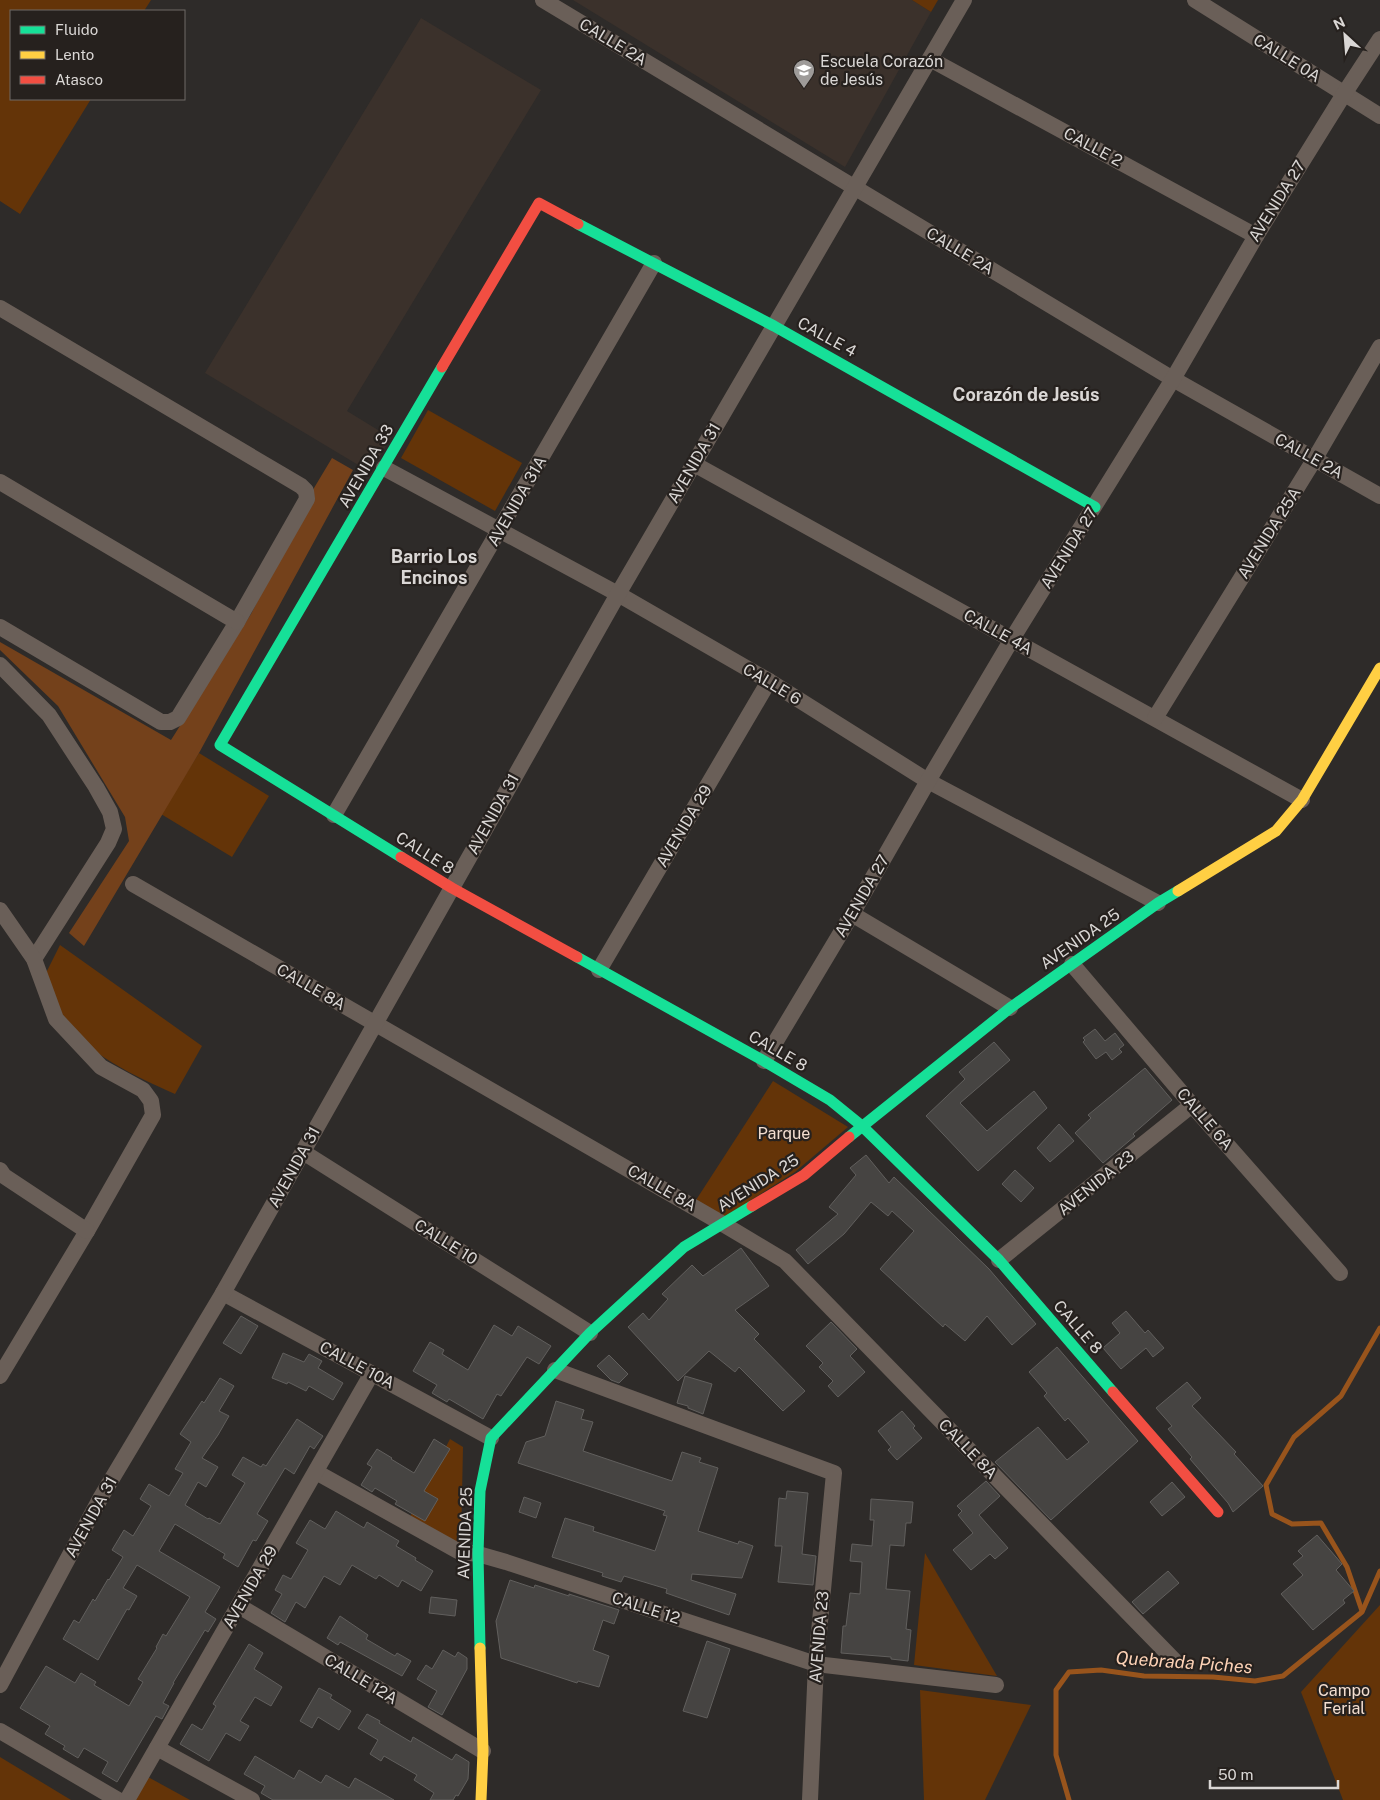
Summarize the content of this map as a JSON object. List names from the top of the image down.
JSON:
{
  "streets": {
    "street": [
      "CALLE 2A",
      "CALLE 0A",
      "CALLE 2",
      "AVENIDA 27",
      "CALLE 4",
      "AVENIDA 31",
      "AVENIDA 33",
      "AVENIDA 31A",
      "AVENIDA 25A",
      "CALLE 4A",
      "CALLE 6",
      "AVENIDA 29",
      "CALLE 8",
      "AVENIDA 25",
      "CALLE 8A",
      "CALLE 6A",
      "AVENIDA 23",
      "CALLE 10",
      "CALLE 10A",
      "CALLE 12",
      "CALLE 12A"
    ]
  },
  "crossings": [
    ["CALLE 2A", "AVENIDA 27"],
    ["CALLE 2A", "AVENIDA 31"],
    ["CALLE 2A", "AVENIDA 25A"],
    ["CALLE 0A", "AVENIDA 27"],
    ["CALLE 2", "AVENIDA 27"],
    ["CALLE 2", "AVENIDA 31"],
    ["AVENIDA 27", "CALLE 4"],
    ["AVENIDA 27", "CALLE 4A"],
    ["AVENIDA 27", "CALLE 6"],
    ["AVENIDA 27", "CALLE 8"],
    ["CALLE 4", "AVENIDA 31"],
    ["CALLE 4", "AVENIDA 33"],
    ["CALLE 4", "AVENIDA 31A"],
    ["AVENIDA 31", "CALLE 4A"],
    ["AVENIDA 31", "CALLE 6"],
    ["AVENIDA 31", "CALLE 8"],
    ["AVENIDA 31", "CALLE 8A"],
    ["AVENIDA 31", "CALLE 10"],
    ["AVENIDA 31", "CALLE 10A"],
    ["AVENIDA 33", "CALLE 6"],
    ["AVENIDA 33", "CALLE 8"],
    ["AVENIDA 31A", "CALLE 6"],
    ["AVENIDA 31A", "CALLE 8"],
    ["AVENIDA 25A", "CALLE 4A"],
    ["CALLE 4A", "AVENIDA 25"],
    ["CALLE 6", "AVENIDA 29"],
    ["CALLE 6", "AVENIDA 25"],
    ["AVENIDA 29", "CALLE 8"],
    ["AVENIDA 29", "CALLE 10A"],
    ["AVENIDA 29", "CALLE 12"],
    ["AVENIDA 29", "CALLE 12A"],
    ["CALLE 8", "AVENIDA 25"],
    ["CALLE 8", "AVENIDA 23"],
    ["AVENIDA 25", "CALLE 8A"],
    ["AVENIDA 25", "CALLE 6A"],
    ["AVENIDA 25", "AVENIDA 23"],
    ["AVENIDA 25", "CALLE 10"],
    ["AVENIDA 25", "CALLE 10A"],
    ["AVENIDA 25", "CALLE 12"],
    ["AVENIDA 25", "CALLE 12A"],
    ["CALLE 6A", "AVENIDA 23"],
    ["AVENIDA 23", "CALLE 12"]
  ],
  "districts": ["Corazón de Jesús", "Barrio Los Encinos"],
  "water": ["Quebrada Piches"],
  "parks": ["Parque", "Campo Ferial"],
  "places": {
    "school or university": ["Escuela Corazón de Jesús"]
  },
  "legend": ["Fluido", "Lento", "Atasco"],
  "scale_bar": "50 m",
  "north": "top left"
}
